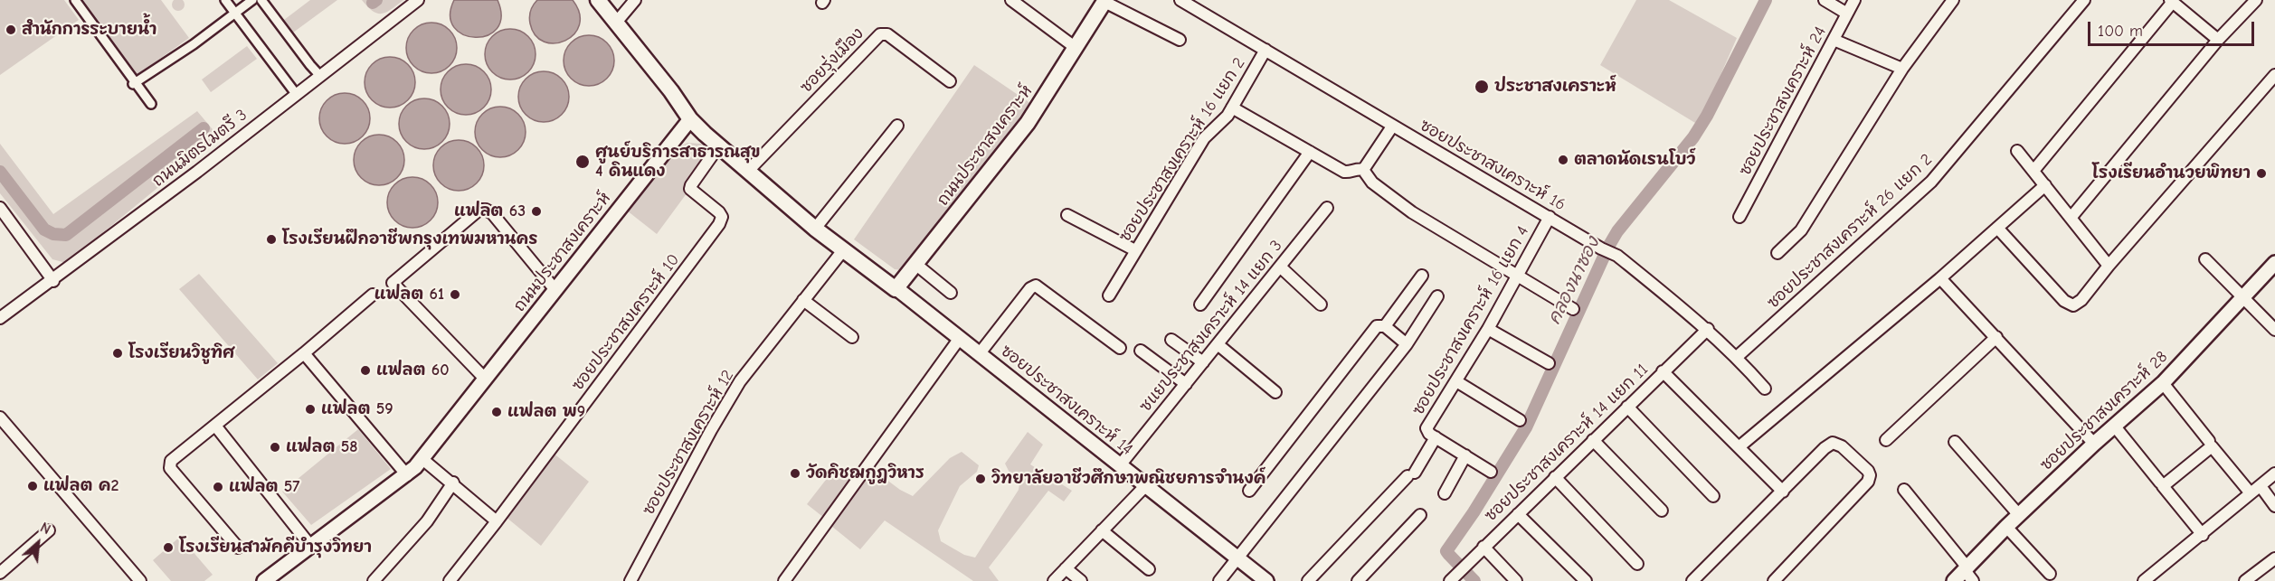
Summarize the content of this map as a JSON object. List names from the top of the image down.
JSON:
{
  "streets": {
    "main road": ["ถนนประชาสงเคราะห์"],
    "street": [
      "ซอยรุ่งเมือง",
      "ซอยประชาสงเคราะห์ 24",
      "ถนนมิตรไมตรี 3",
      "ซอยประชาสงเคราะห์ 16 แยก 2",
      "ซอยประชาสงเคราะห์ 16",
      "ซอยประชาสงเคราะห์ 26 แยก 2",
      "ซอยประชาสงเคราะห์ 16 แยก 4",
      "ซอยประชาสงเคราะห์ 10",
      "ซแยประชาสงเคราะห์ 14 แยก 3",
      "ซอยประชาสงเคราะห์ 14",
      "ซอยประชาสงเคราะห์ 28",
      "ซอยประชาสงเคราะห์ 12",
      "ซอยประชาสงเคราะห์ 14 แยก 11"
    ]
  },
  "crossings": [
    ["ถนนประชาสงเคราะห์", "ซอยประชาสงเคราะห์ 14"],
    ["ซอยประชาสงเคราะห์ 16 แยก 2", "ซอยประชาสงเคราะห์ 16"],
    ["ซอยประชาสงเคราะห์ 16", "ซอยประชาสงเคราะห์ 26 แยก 2"],
    ["ซอยประชาสงเคราะห์ 16", "ซอยประชาสงเคราะห์ 16 แยก 4"],
    ["ซอยประชาสงเคราะห์ 16", "ซอยประชาสงเคราะห์ 14 แยก 11"],
    ["ซแยประชาสงเคราะห์ 14 แยก 3", "ซอยประชาสงเคราะห์ 14"]
  ],
  "water": ["คลองนาซอง"],
  "places": [
    "สำนักการระบายน้ำ",
    "ประชาสงเคราะห์",
    "ตลาดนัดเรนโบว์",
    "ศูนย์บริการสาธารณสุข 4 ดินแดง",
    "โรงเรียนอำนวยพิทยา",
    "แฟลต 63",
    "โรงเรียนฝึกอาชีพกรุงเทพมหานคร",
    "แฟลต 61",
    "โรงเรียนวิชูทิศ",
    "แฟลต 60",
    "แฟลต 59",
    "แฟลต พ9",
    "แฟลต 58",
    "วัดคิชฌกูฎวิหาร",
    "วิทยาลัยอาชีวศึกษาพณิชยการจำนงค์",
    "แฟลต ค2",
    "แฟลต 57",
    "โรงเรียนสามัคคีบํารุงวิทยา"
  ],
  "scale_bar": "100 m",
  "north": "top right"
}
